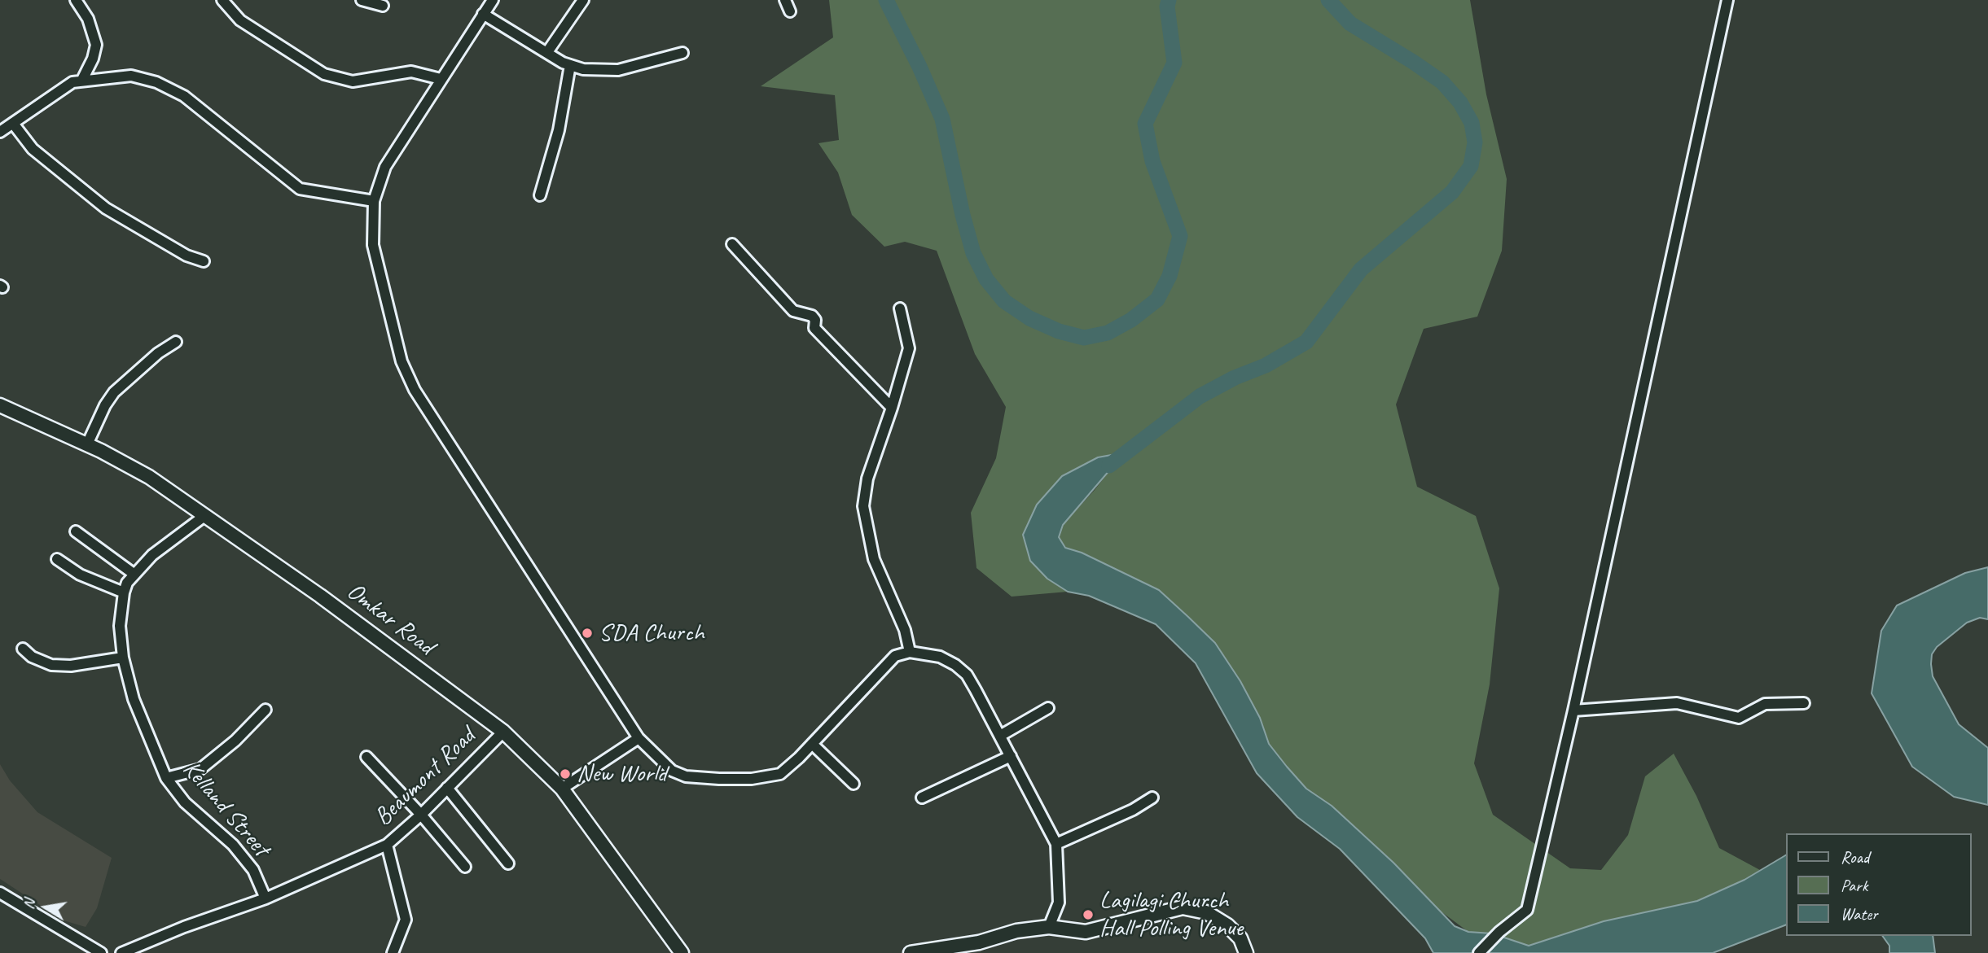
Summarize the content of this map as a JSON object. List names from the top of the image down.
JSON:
{
  "streets": {
    "street": ["Omkar Road", "Beaumont Road", "Kelland Street"]
  },
  "crossings": [
    ["Omkar Road", "Beaumont Road"],
    ["Omkar Road", "Kelland Street"],
    ["Beaumont Road", "Kelland Street"]
  ],
  "places": ["SDA Church", "New World", "Lagilagi Church Hall Polling Venue"],
  "legend": ["Road", "Park", "Water"],
  "north": "left"
}
